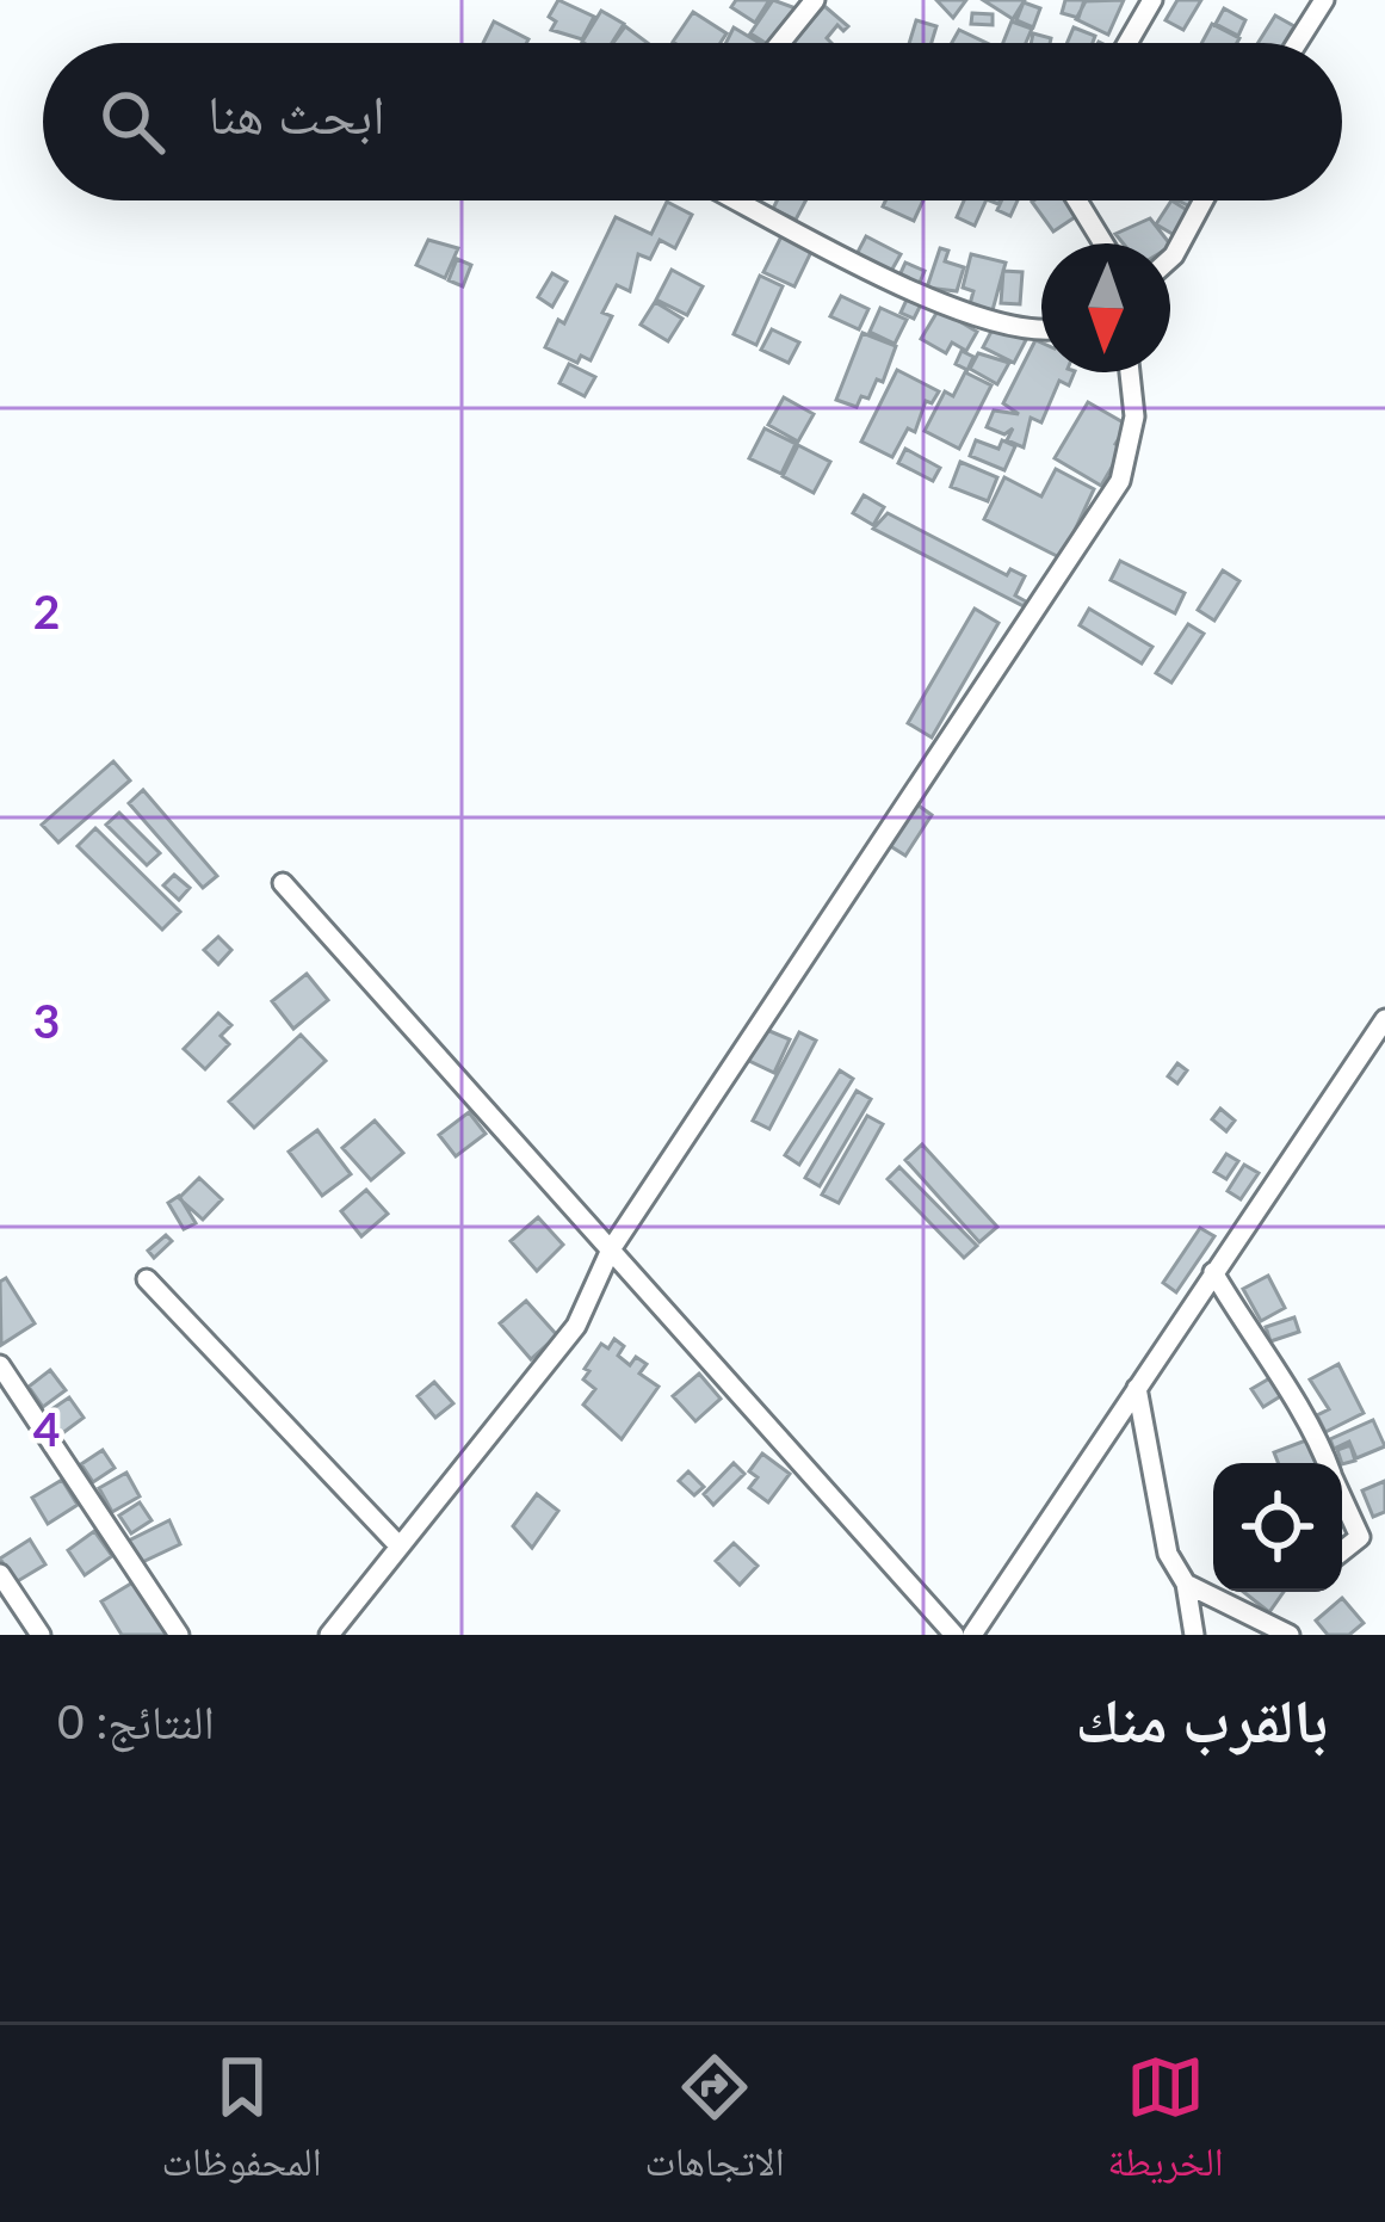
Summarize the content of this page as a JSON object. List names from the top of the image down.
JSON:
{
  "north": "bottom",
  "page": {
    "search": "ابحث هنا",
    "heading": ["بالقرب منك", "النتائج: 0"],
    "nav": ["الخريطة", "الاتجاهات", "المحفوظات"]
  },
  "grid": {
    "rows": ["2", "3", "4"]
  }
}
